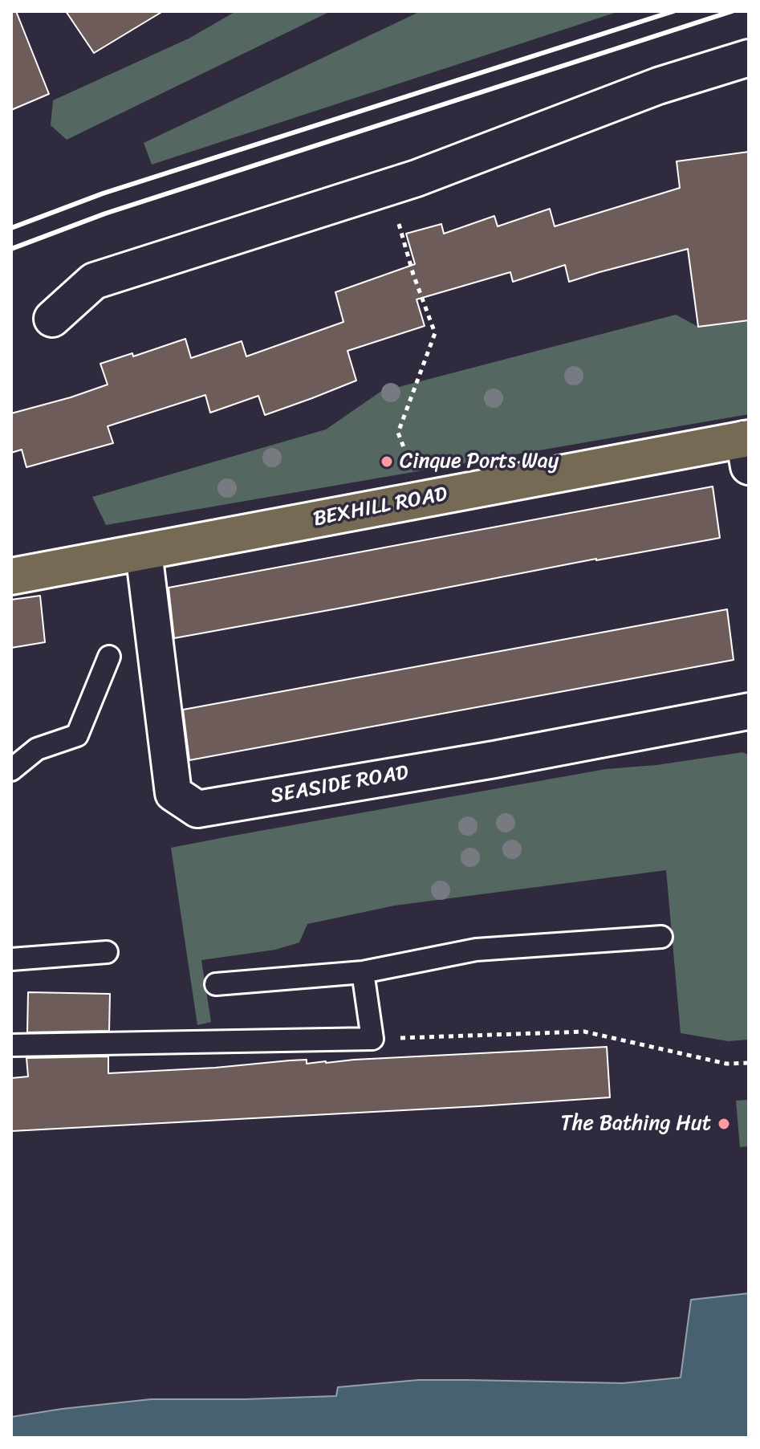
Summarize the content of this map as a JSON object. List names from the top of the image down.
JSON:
{
  "streets": {
    "highway": ["BEXHILL ROAD"],
    "street": ["SEASIDE ROAD"]
  },
  "crossings": [
    ["BEXHILL ROAD", "SEASIDE ROAD"]
  ],
  "places": ["Cinque Ports Way", "The Bathing Hut"]
}
